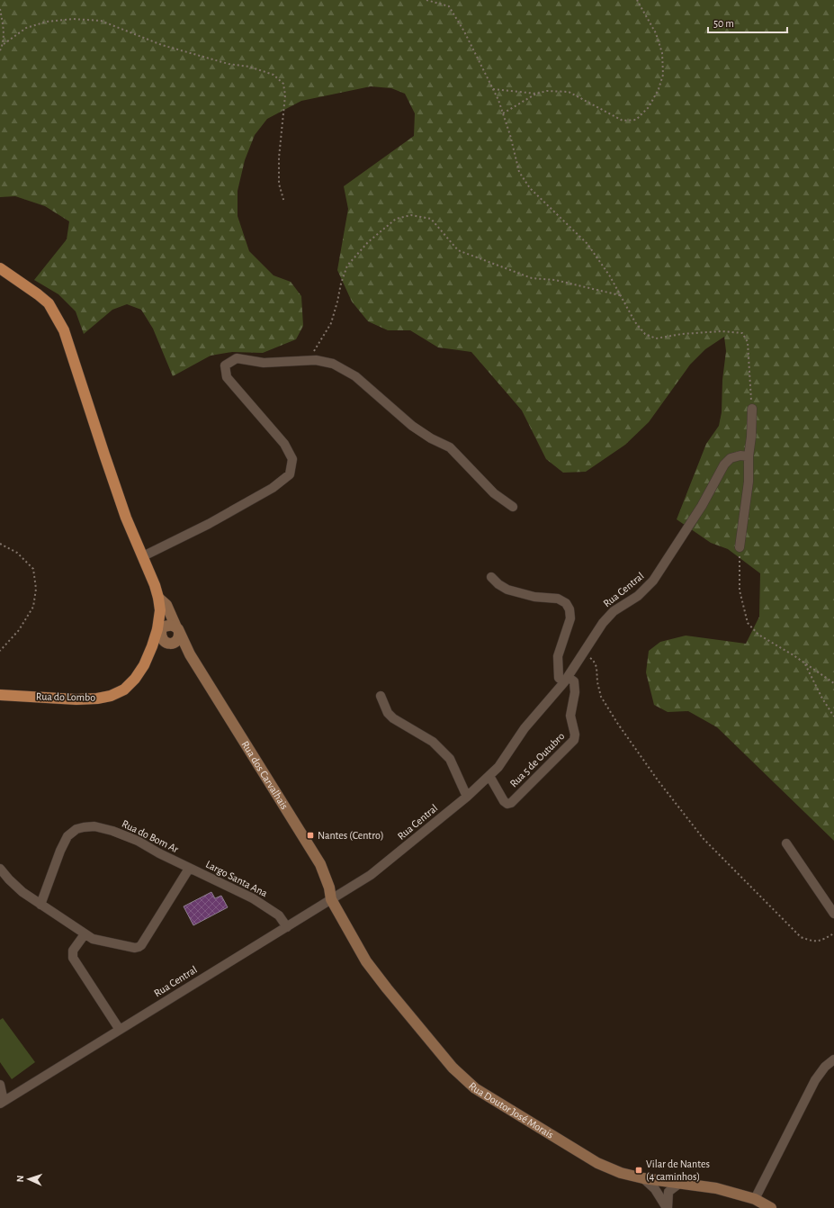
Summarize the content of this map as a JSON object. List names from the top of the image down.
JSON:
{
  "streets": {
    "main road": ["Rua do Lombo", "Rua dos Carvalhais", "Rua Doutor José Morais"],
    "street": [
      "Rua Central",
      "Rua 5 de Outubro",
      "Rua do Bom Ar",
      "Largo Santa Ana"
    ]
  },
  "crossings": [
    ["Rua Central", "Rua 5 de Outubro"],
    ["Rua Central", "Rua dos Carvalhais"],
    ["Rua Central", "Largo Santa Ana"],
    ["Rua Central", "Rua Doutor José Morais"],
    ["Rua do Lombo", "Rua dos Carvalhais"],
    ["Rua dos Carvalhais", "Rua Doutor José Morais"],
    ["Rua do Bom Ar", "Largo Santa Ana"]
  ],
  "places": {
    "transit": ["Nantes (Centro)", "Vilar de Nantes (4 caminhos)"]
  },
  "scale_bar": "50 m",
  "north": "left"
}
